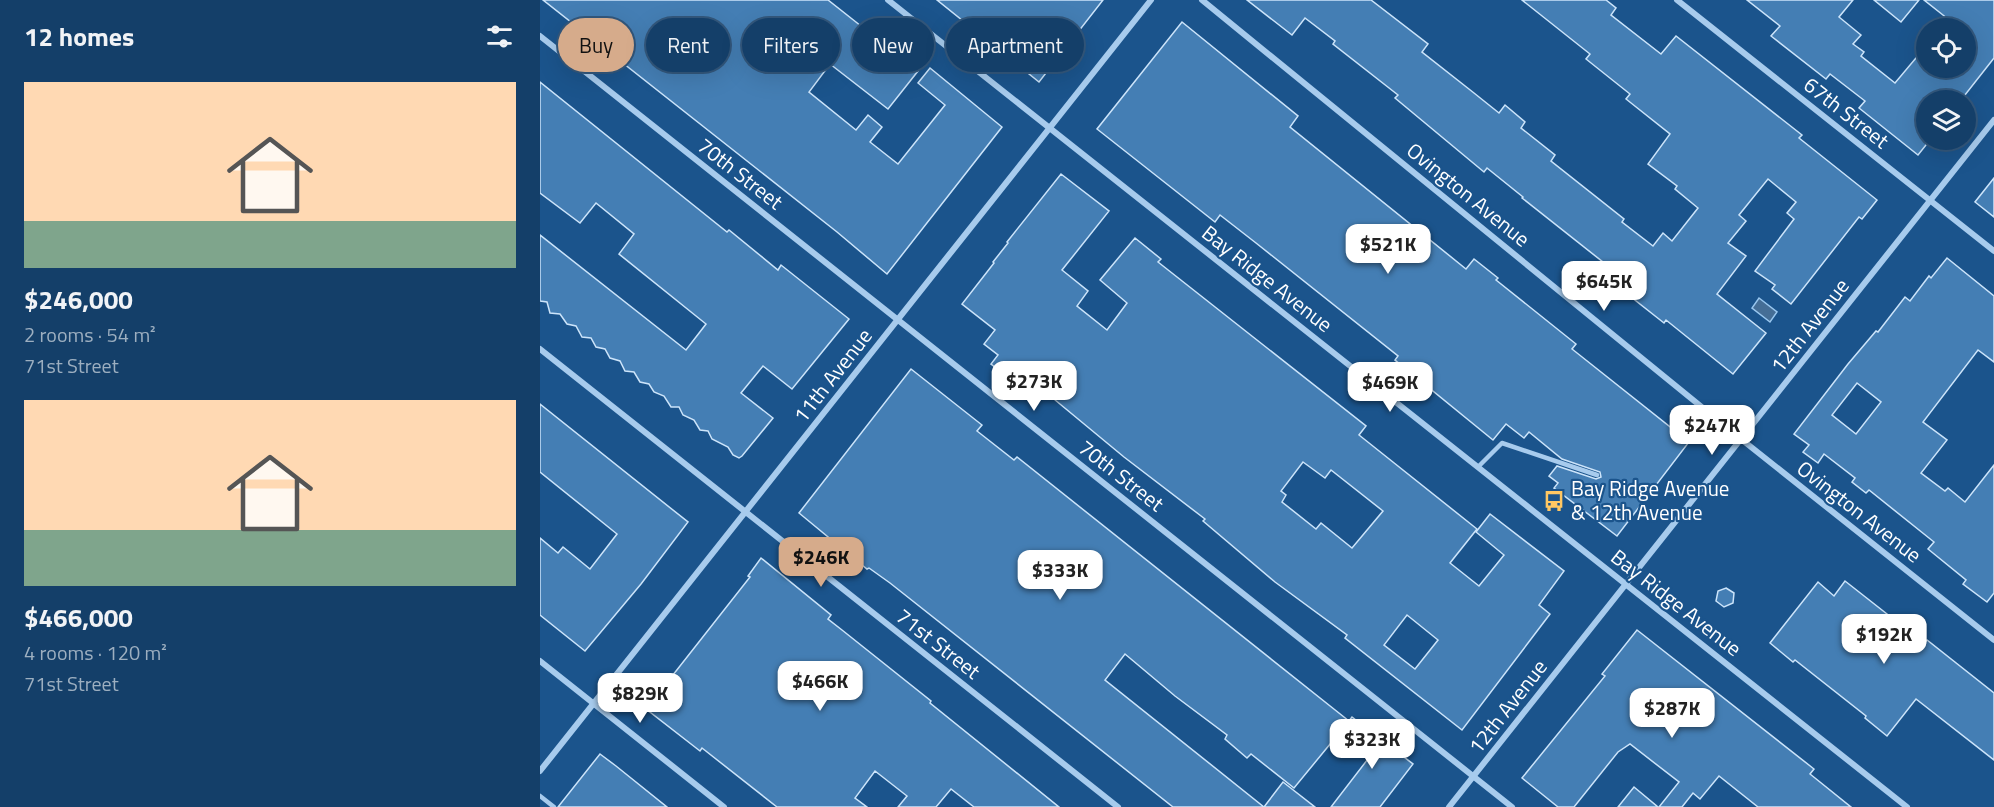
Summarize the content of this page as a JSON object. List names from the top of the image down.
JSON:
{
  "streets": {
    "street": [
      "67th Street",
      "70th Street",
      "Ovington Avenue",
      "Bay Ridge Avenue",
      "12th Avenue",
      "11th Avenue",
      "71st Street"
    ]
  },
  "crossings": [
    ["67th Street", "12th Avenue"],
    ["70th Street", "12th Avenue"],
    ["70th Street", "11th Avenue"],
    ["Ovington Avenue", "12th Avenue"],
    ["Bay Ridge Avenue", "12th Avenue"],
    ["Bay Ridge Avenue", "11th Avenue"],
    ["11th Avenue", "71st Street"]
  ],
  "places": {
    "bus stop": ["Bay Ridge Avenue & 12th Avenue"]
  },
  "page": {
    "heading": "12 homes",
    "chip": [
      "Buy",
      "Rent",
      "Filters",
      "New",
      "Apartment"
    ],
    "list": [
      {
        "name": "$246,000",
        "note": "2 rooms · 54 m² · 71st Street"
      },
      {
        "name": "$466,000",
        "note": "4 rooms · 120 m² · 71st Street"
      }
    ],
    "price": [
      "$521K",
      "$645K",
      "$273K",
      "$469K",
      "$247K",
      "$246K",
      "$333K",
      "$192K",
      "$466K",
      "$829K",
      "$287K",
      "$323K"
    ]
  }
}
